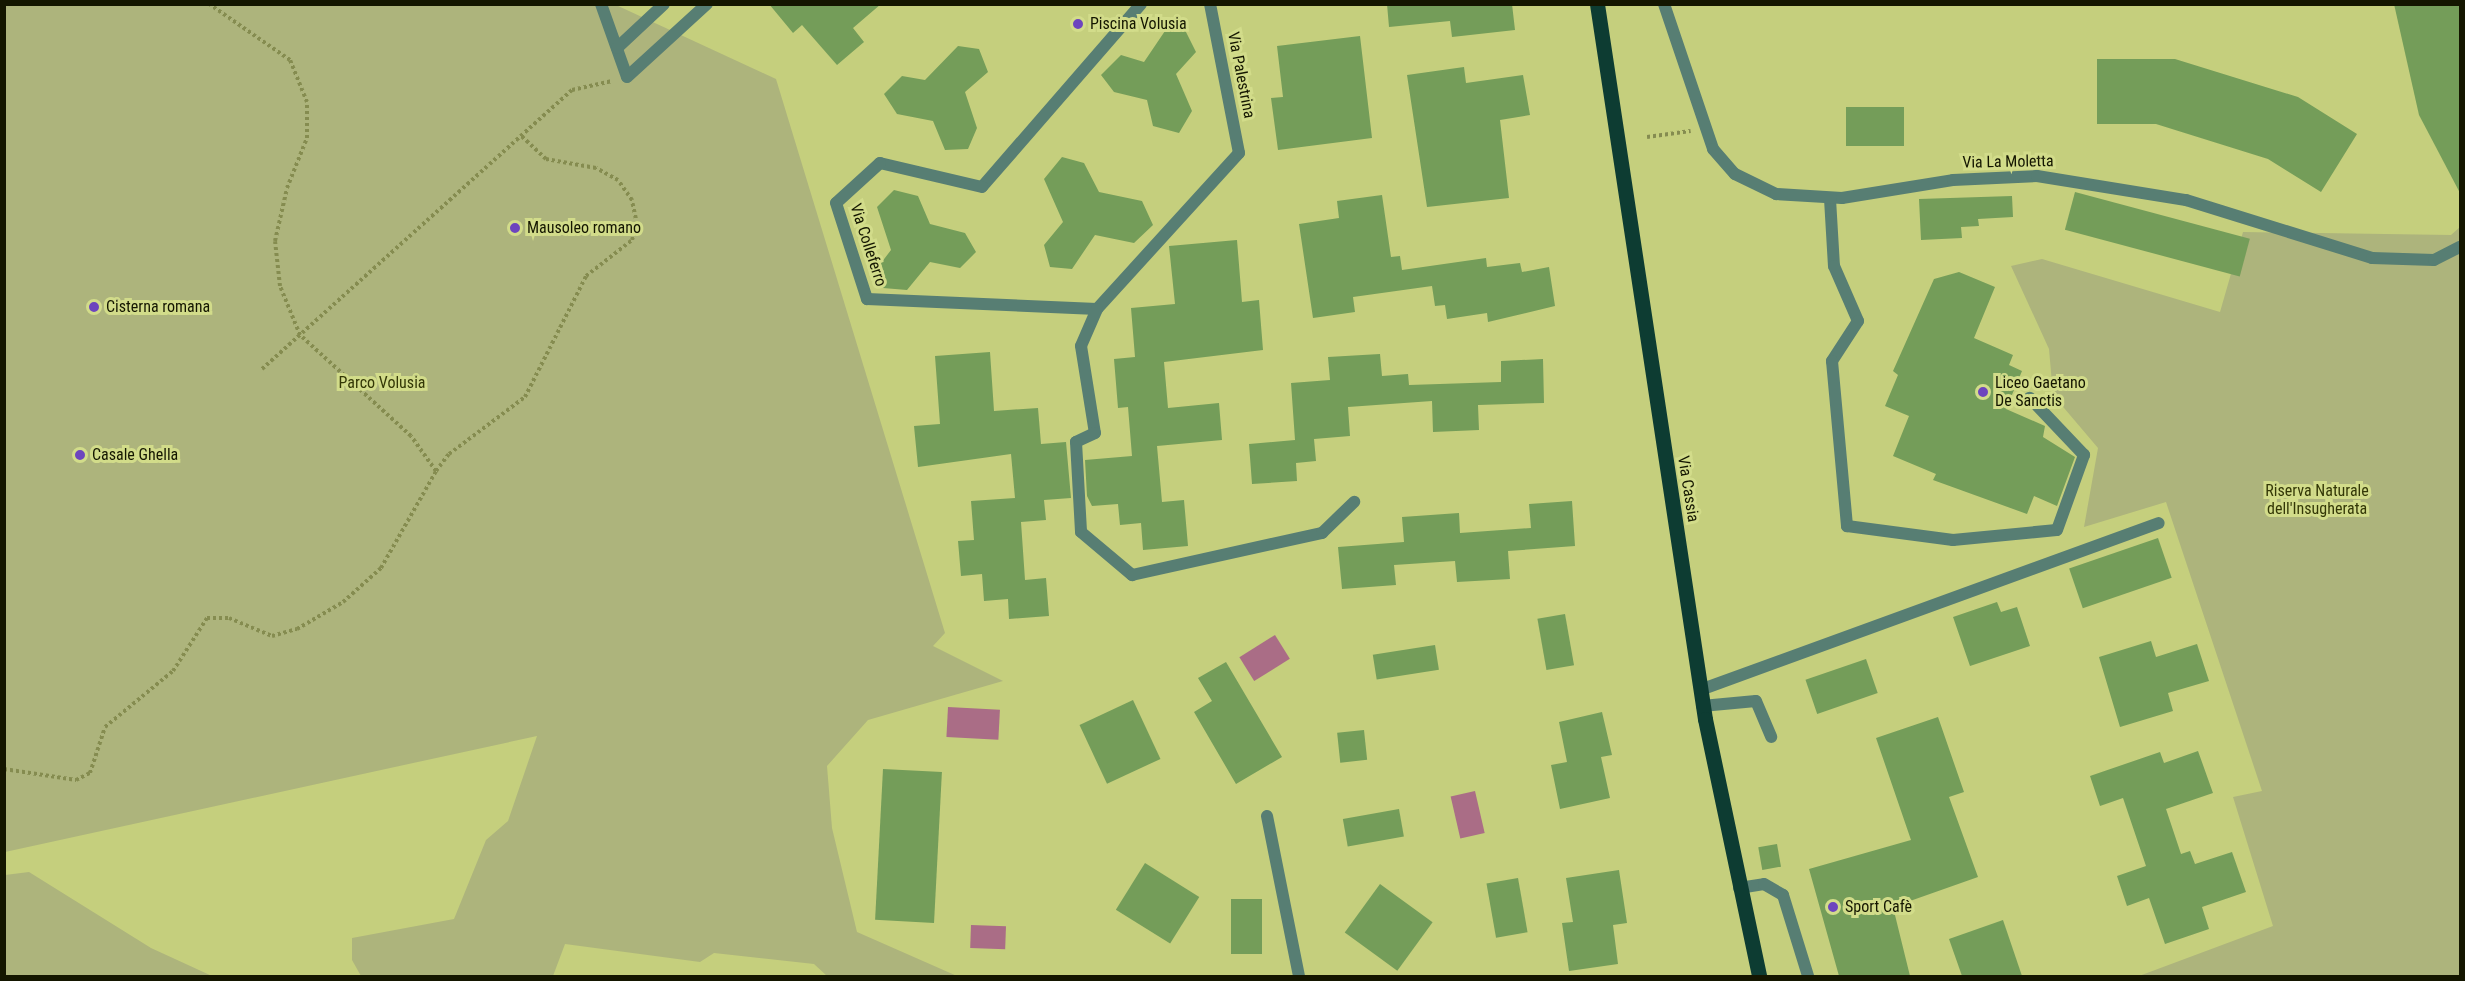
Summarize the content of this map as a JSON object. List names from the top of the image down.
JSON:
{
  "streets": {
    "main road": ["Via Cassia"],
    "street": ["Via Palestrina", "Via La Moletta", "Via Colleferro"]
  },
  "crossings": [
    ["Via Palestrina", "Via Colleferro"]
  ],
  "parks": ["Parco Volusia", "Riserva Naturale dell'Insugherata"],
  "places": [
    "Piscina Volusia",
    "Mausoleo romano",
    "Cisterna romana",
    "Liceo Gaetano De Sanctis",
    "Casale Ghella",
    "Sport Cafè"
  ]
}
